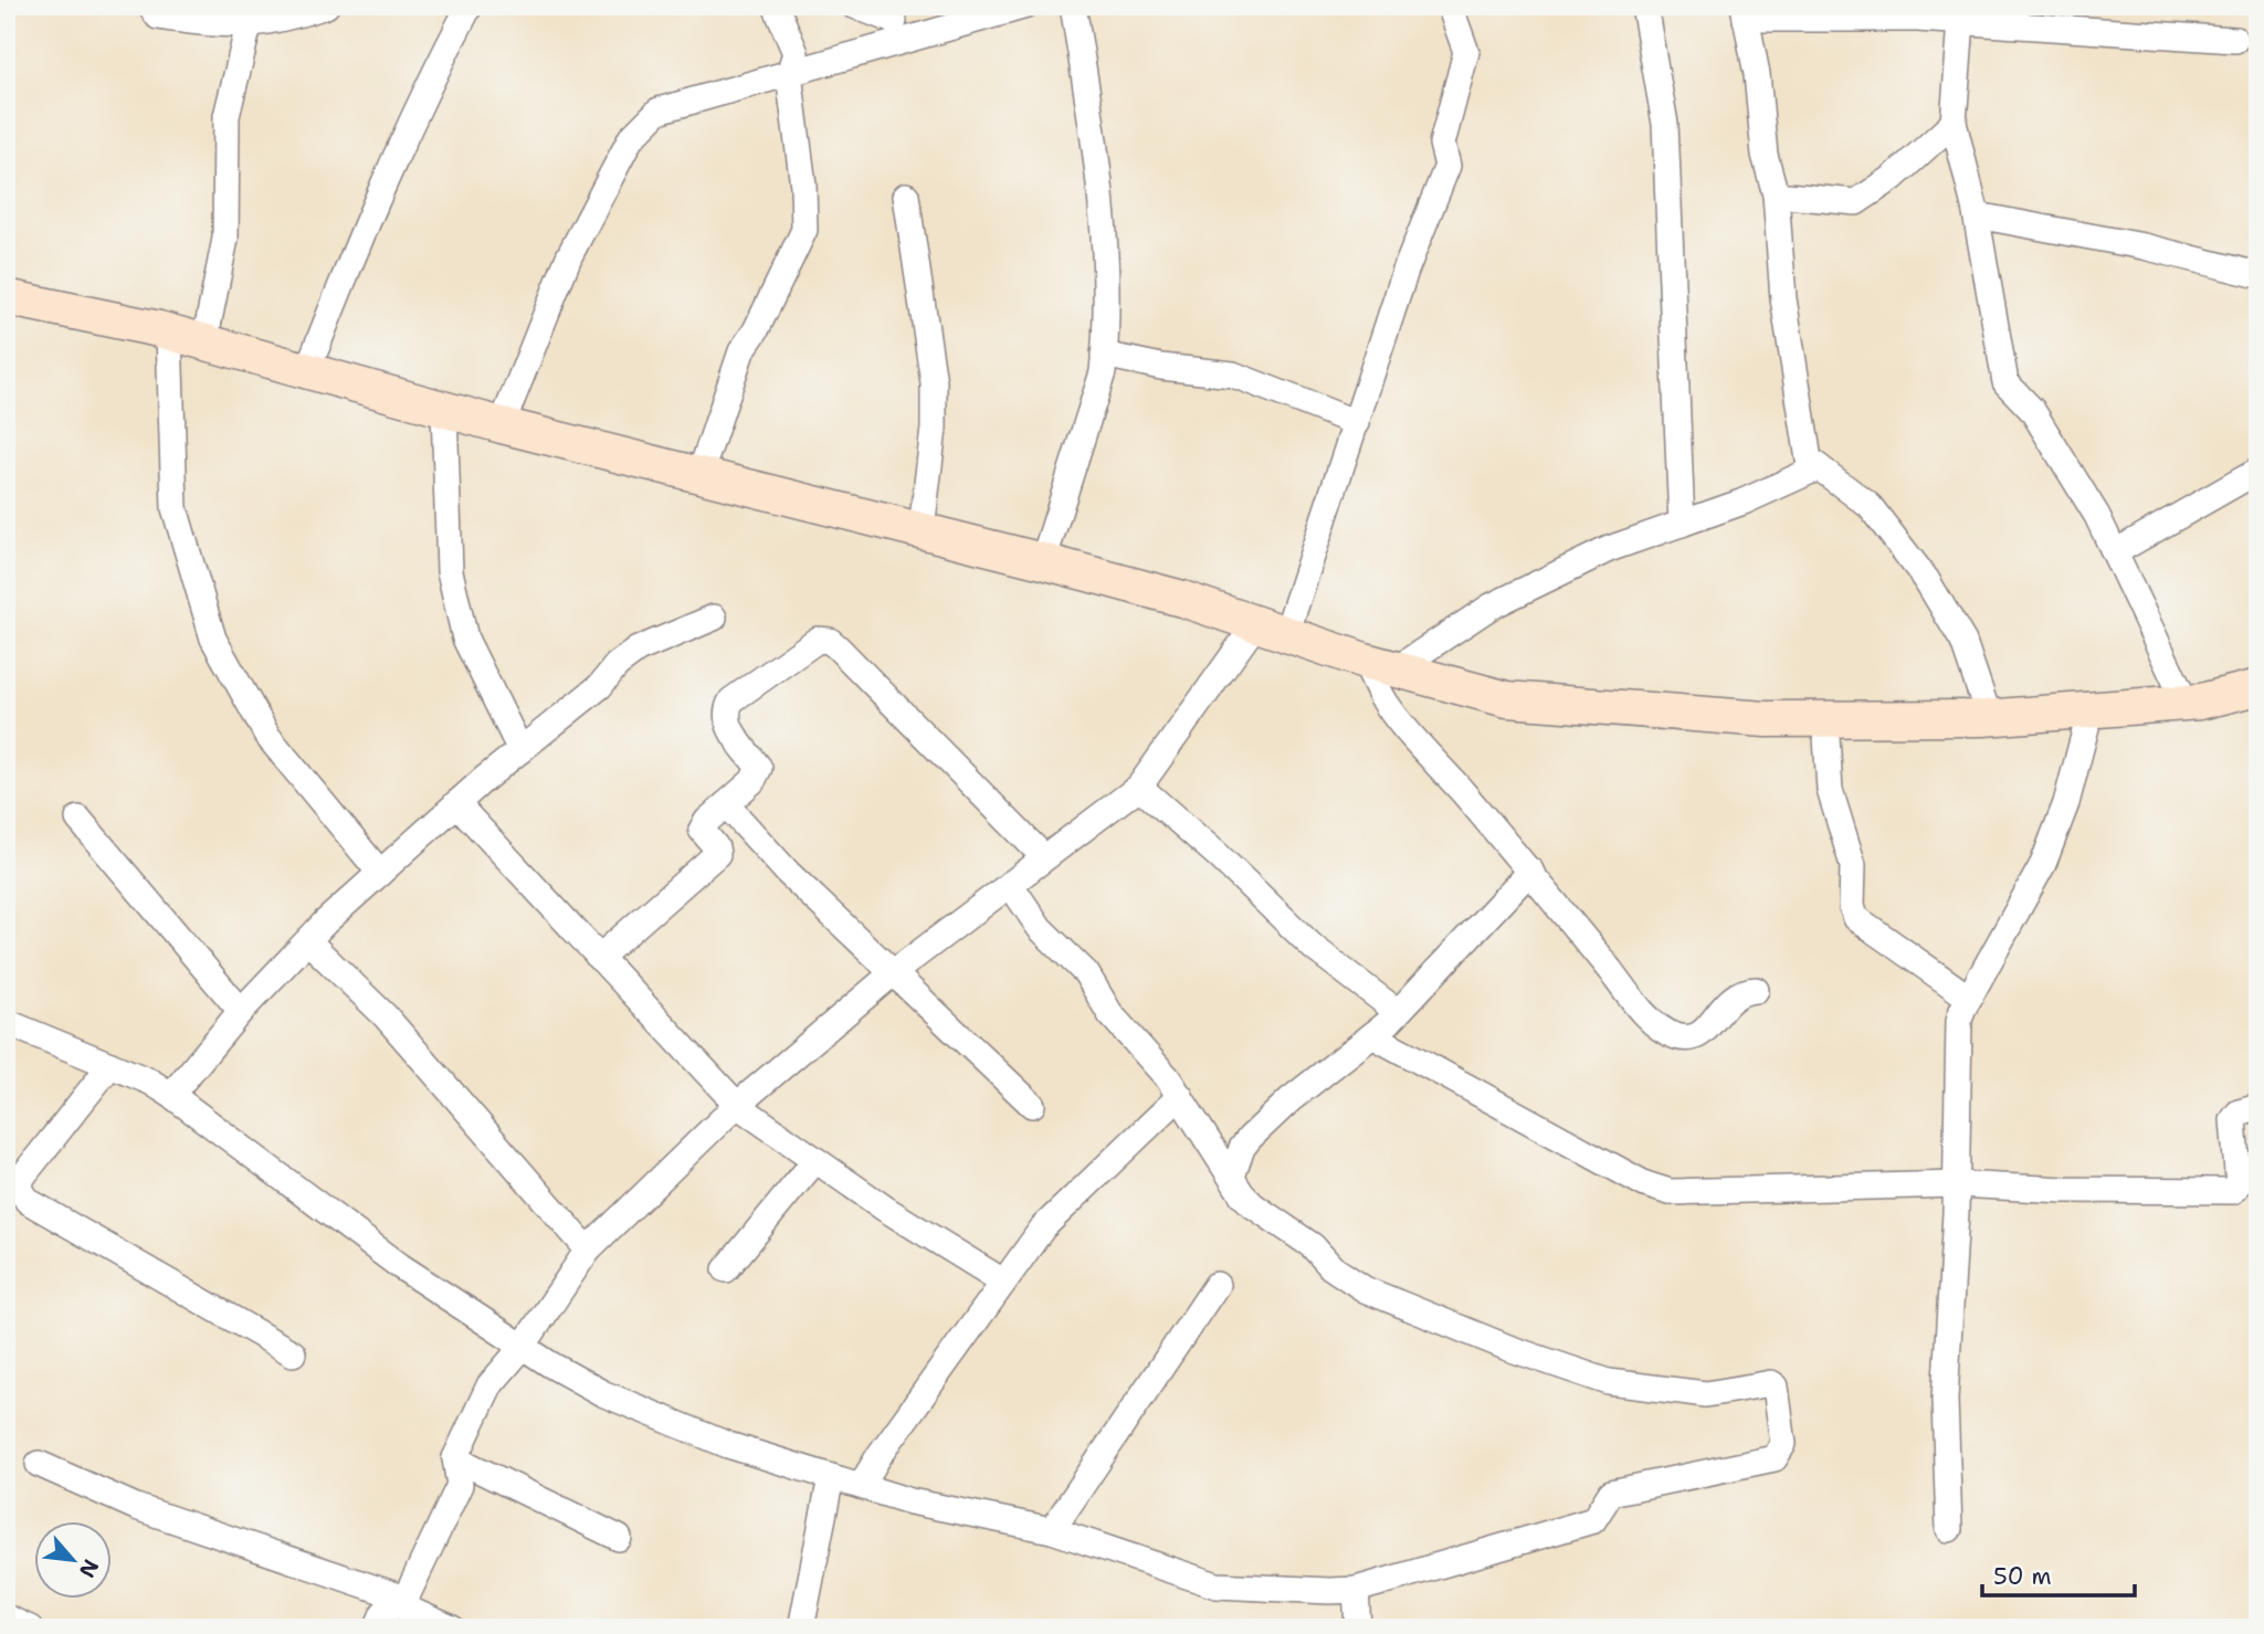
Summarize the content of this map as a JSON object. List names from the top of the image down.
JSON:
{
  "scale_bar": "50 m",
  "north": "bottom right"
}
